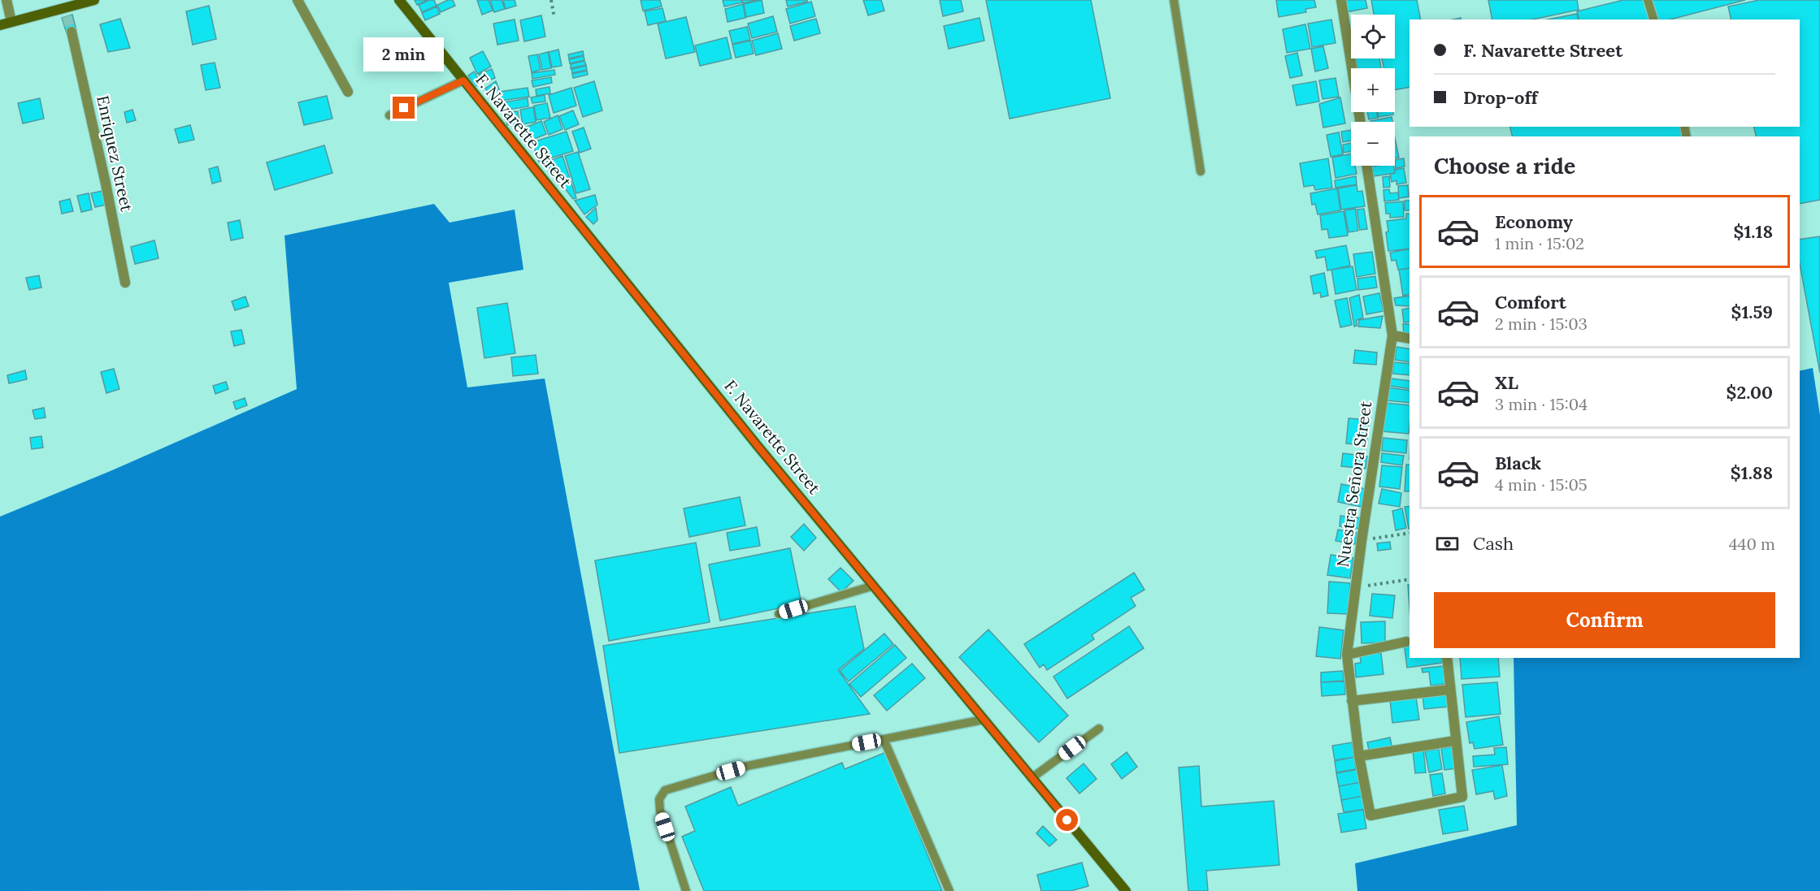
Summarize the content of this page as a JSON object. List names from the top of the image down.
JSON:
{
  "streets": {
    "main road": ["F. Navarette Street"],
    "street": ["Enriquez Street", "Nuestra Señora Street"]
  },
  "page": {
    "map_buttons": ["+", "−"],
    "banner": ["F. Navarette Street", "Drop-off"],
    "bubble": "2 min",
    "heading": "Choose a ride",
    "list": [
      {
        "name": "Economy",
        "note": "1 min · 15:02",
        "value": "$1.18"
      },
      {
        "name": "Comfort",
        "note": "2 min · 15:03",
        "value": "$1.59"
      },
      {
        "name": "XL",
        "note": "3 min · 15:04",
        "value": "$2.00"
      },
      {
        "name": "Black",
        "note": "4 min · 15:05",
        "value": "$1.88"
      }
    ],
    "pay": ["Cash", "440 m"],
    "buttons": "Confirm"
  }
}
